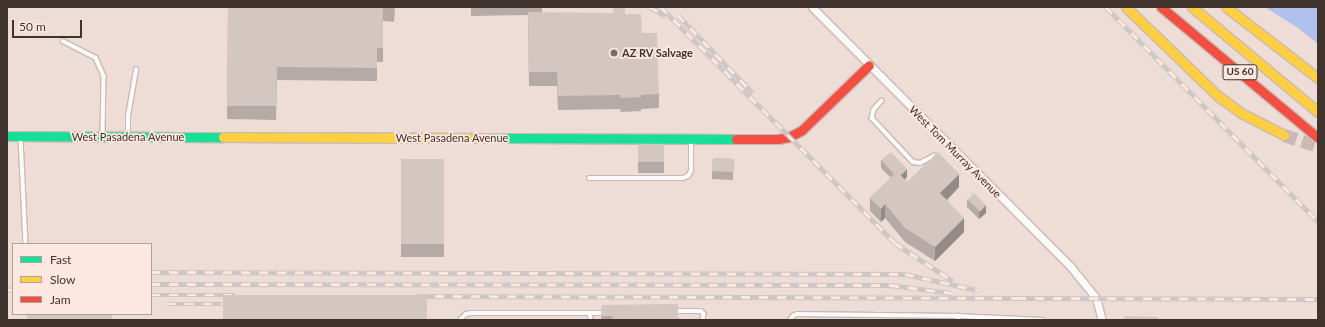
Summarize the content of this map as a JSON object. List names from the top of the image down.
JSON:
{
  "streets": {
    "main road": ["US 60", "West Pasadena Avenue"],
    "street": ["West Tom Murray Avenue"]
  },
  "crossings": [
    ["West Pasadena Avenue", "West Tom Murray Avenue"]
  ],
  "places": ["AZ RV Salvage"],
  "legend": ["Fast", "Slow", "Jam"],
  "scale_bar": "50 m"
}
